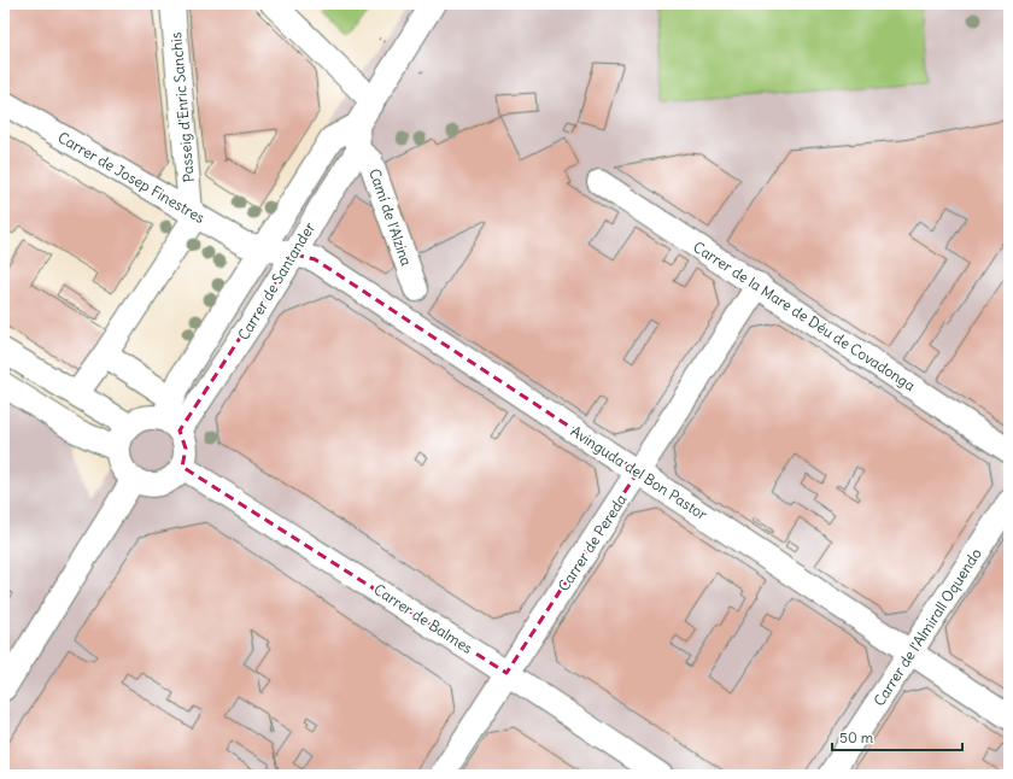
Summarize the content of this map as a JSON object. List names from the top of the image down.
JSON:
{
  "streets": {
    "street": [
      "Passeig d'Enric Sanchis",
      "Carrer de Josep Finestres",
      "Camí de l'Alzina",
      "Carrer de Santander",
      "Carrer de la Mare de Déu de Covadonga",
      "Avinguda del Bon Pastor",
      "Carrer de Pereda",
      "Carrer de Balmes",
      "Carrer de l'Almirall Oquendo"
    ]
  },
  "crossings": [
    ["Passeig d'Enric Sanchis", "Carrer de Josep Finestres"],
    ["Carrer de Josep Finestres", "Carrer de Santander"],
    ["Carrer de Josep Finestres", "Avinguda del Bon Pastor"],
    ["Camí de l'Alzina", "Carrer de Santander"],
    ["Carrer de Santander", "Avinguda del Bon Pastor"],
    ["Carrer de Santander", "Carrer de Balmes"],
    ["Carrer de la Mare de Déu de Covadonga", "Carrer de Pereda"],
    ["Avinguda del Bon Pastor", "Carrer de Pereda"],
    ["Avinguda del Bon Pastor", "Carrer de l'Almirall Oquendo"],
    ["Carrer de Pereda", "Carrer de Balmes"]
  ],
  "scale_bar": "50 m"
}
